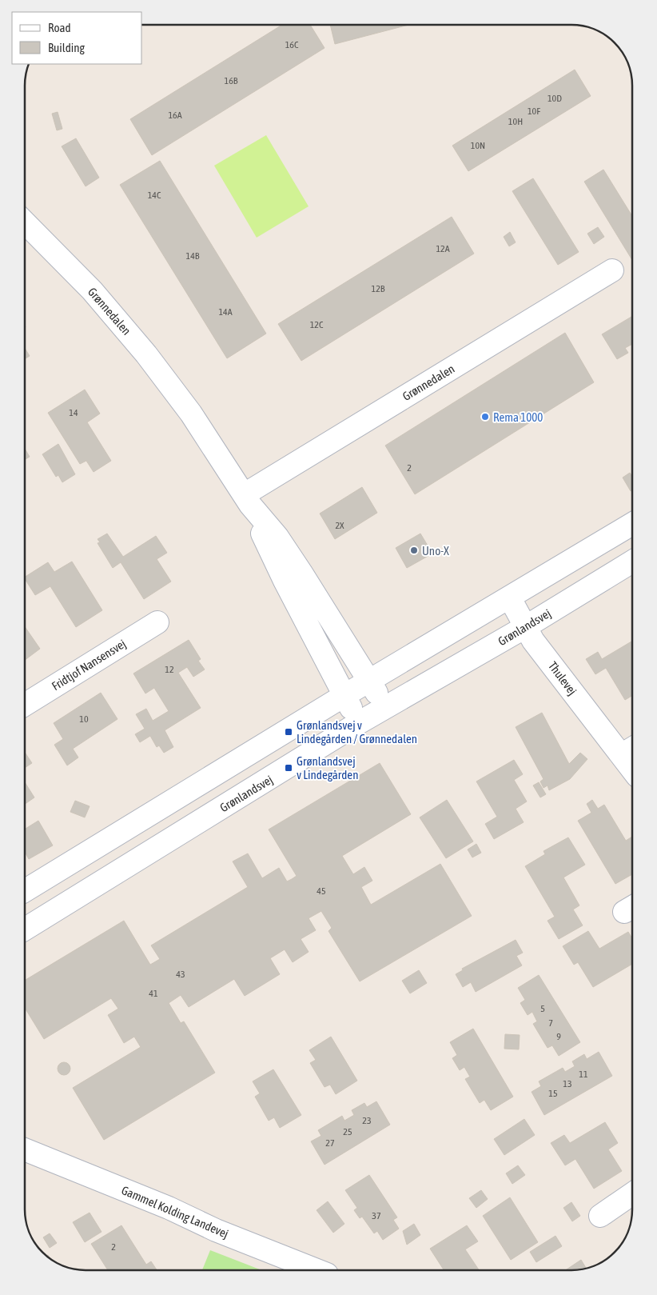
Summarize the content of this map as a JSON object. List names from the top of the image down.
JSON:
{
  "streets": {
    "street": [
      "Grønnedalen",
      "Grønlandsvej",
      "Fridtjof Nansensvej",
      "Thulevej",
      "Gammel Kolding Landevej"
    ]
  },
  "crossings": [
    ["Grønnedalen", "Grønlandsvej"],
    ["Grønlandsvej", "Thulevej"]
  ],
  "places": {
    "other": ["Rema 1000", "Uno-X"],
    "transit": ["Grønlandsvej v Lindegården / Grønnedalen", "Grønlandsvej v Lindegården"]
  },
  "house_numbers": [
    "16C",
    "16B",
    "10D",
    "10F",
    "16A",
    "10H",
    "10N",
    "14C",
    "12A",
    "14B",
    "12B",
    "14A",
    "12C",
    "14",
    "2",
    "2X",
    "12",
    "10",
    "45",
    "43",
    "41",
    "5",
    "7",
    "9",
    "11",
    "13",
    "15",
    "23",
    "25",
    "27",
    "37",
    "2"
  ],
  "legend": ["Road", "Building"]
}
